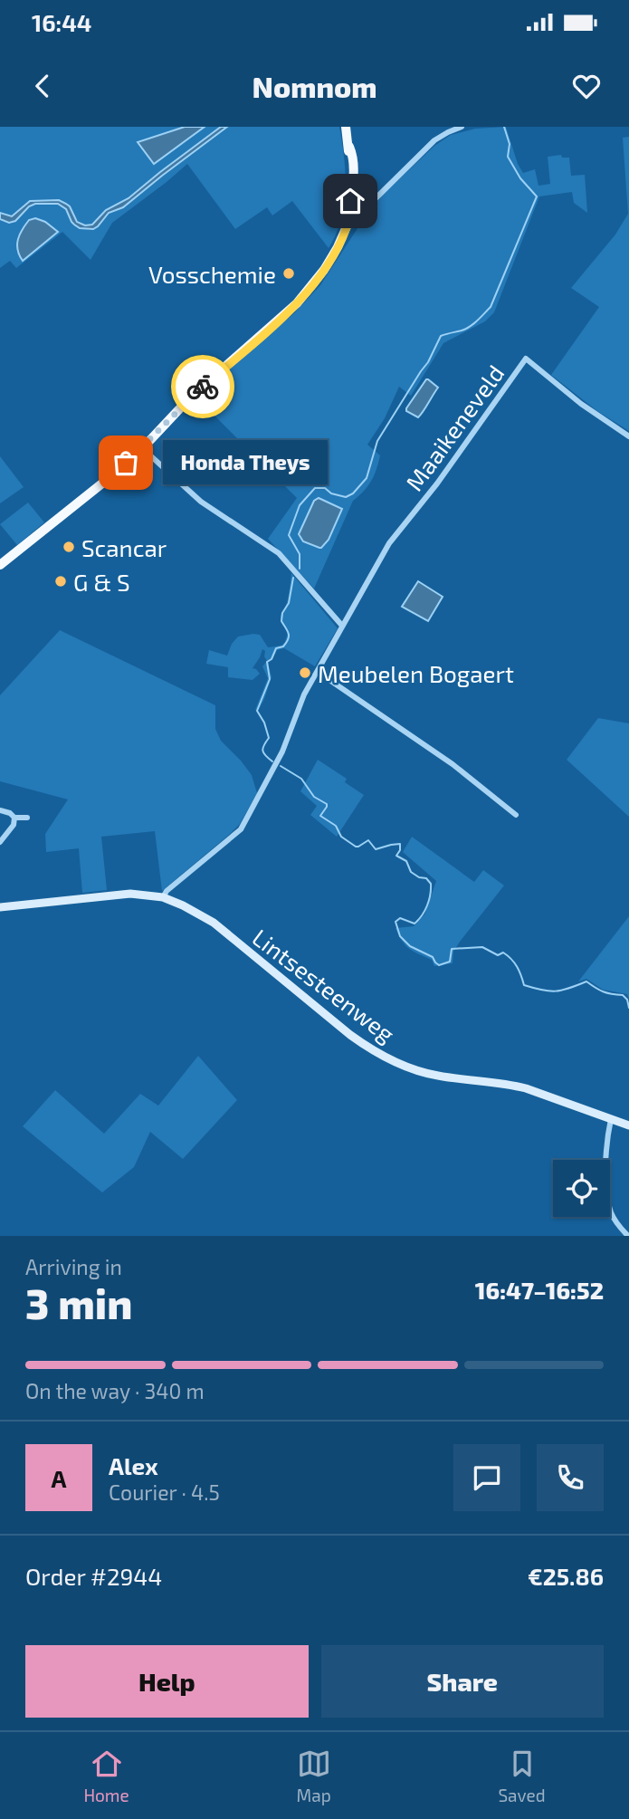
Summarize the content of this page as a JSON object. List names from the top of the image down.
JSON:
{
  "streets": {
    "street": ["Maaikeneveld", "Lintsesteenweg"]
  },
  "crossings": [
    ["Maaikeneveld", "Lintsesteenweg"]
  ],
  "places": [
    "Vosschemie",
    "Honda Theys",
    "Scancar",
    "G & S",
    "Meubelen Bogaert"
  ],
  "page": {
    "status": "16:44",
    "header": "Nomnom",
    "bubble": "Honda Theys",
    "heading": ["3 min", "Arriving in", "16:47–16:52"],
    "panel": [
      "Alex",
      "Courier · 4.5",
      "Order #2944",
      "€25.86"
    ],
    "bar": "On the way · 340 m",
    "round": "A",
    "buttons": ["Help", "Share"],
    "tabs": ["Home", "Map", "Saved"]
  }
}
